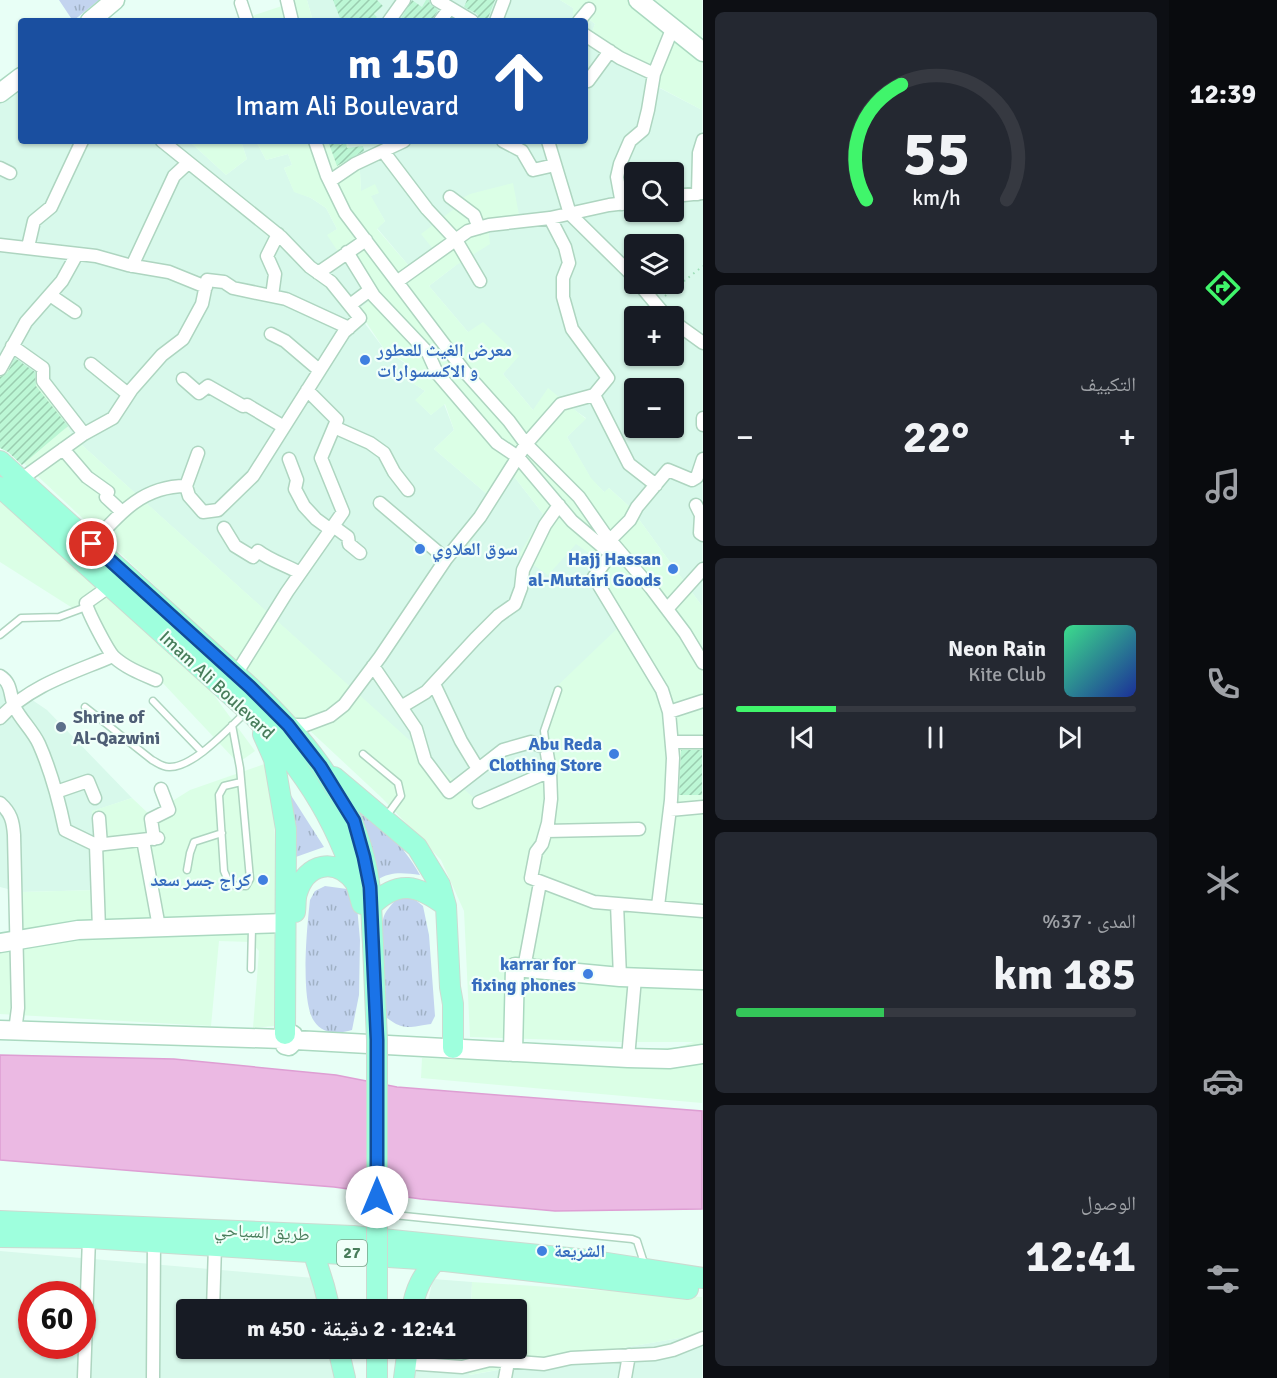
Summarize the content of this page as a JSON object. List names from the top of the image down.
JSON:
{
  "streets": {
    "main road": ["Imam Ali Boulevard", "طريق السياحي", "27"]
  },
  "places": [
    "معرض الغيث للعطور و الاكسسوارات",
    "سوق العلاوي",
    "Hajj Hassan al-Mutairi Goods",
    "Shrine of Al-Qazwini",
    "Abu Reda Clothing Store",
    "كراج جسر سعد",
    "karrar for fixing phones",
    "الشريعة"
  ],
  "page": {
    "tabs": "12:39",
    "turn": ["150 m", "Imam Ali Boulevard"],
    "map_buttons": ["+", "−"],
    "tile": [
      "التكييف",
      ["المدى · 37%", "185 km"],
      ["الوصول", "12:41"]
    ],
    "heat": ["−", "22°", "+"],
    "song": ["Neon Rain", "Kite Club"],
    "limit": "60",
    "trip": "12:41 · 2 دقيقة · 450 m",
    "gauge": ["55", "km/h"]
  }
}
